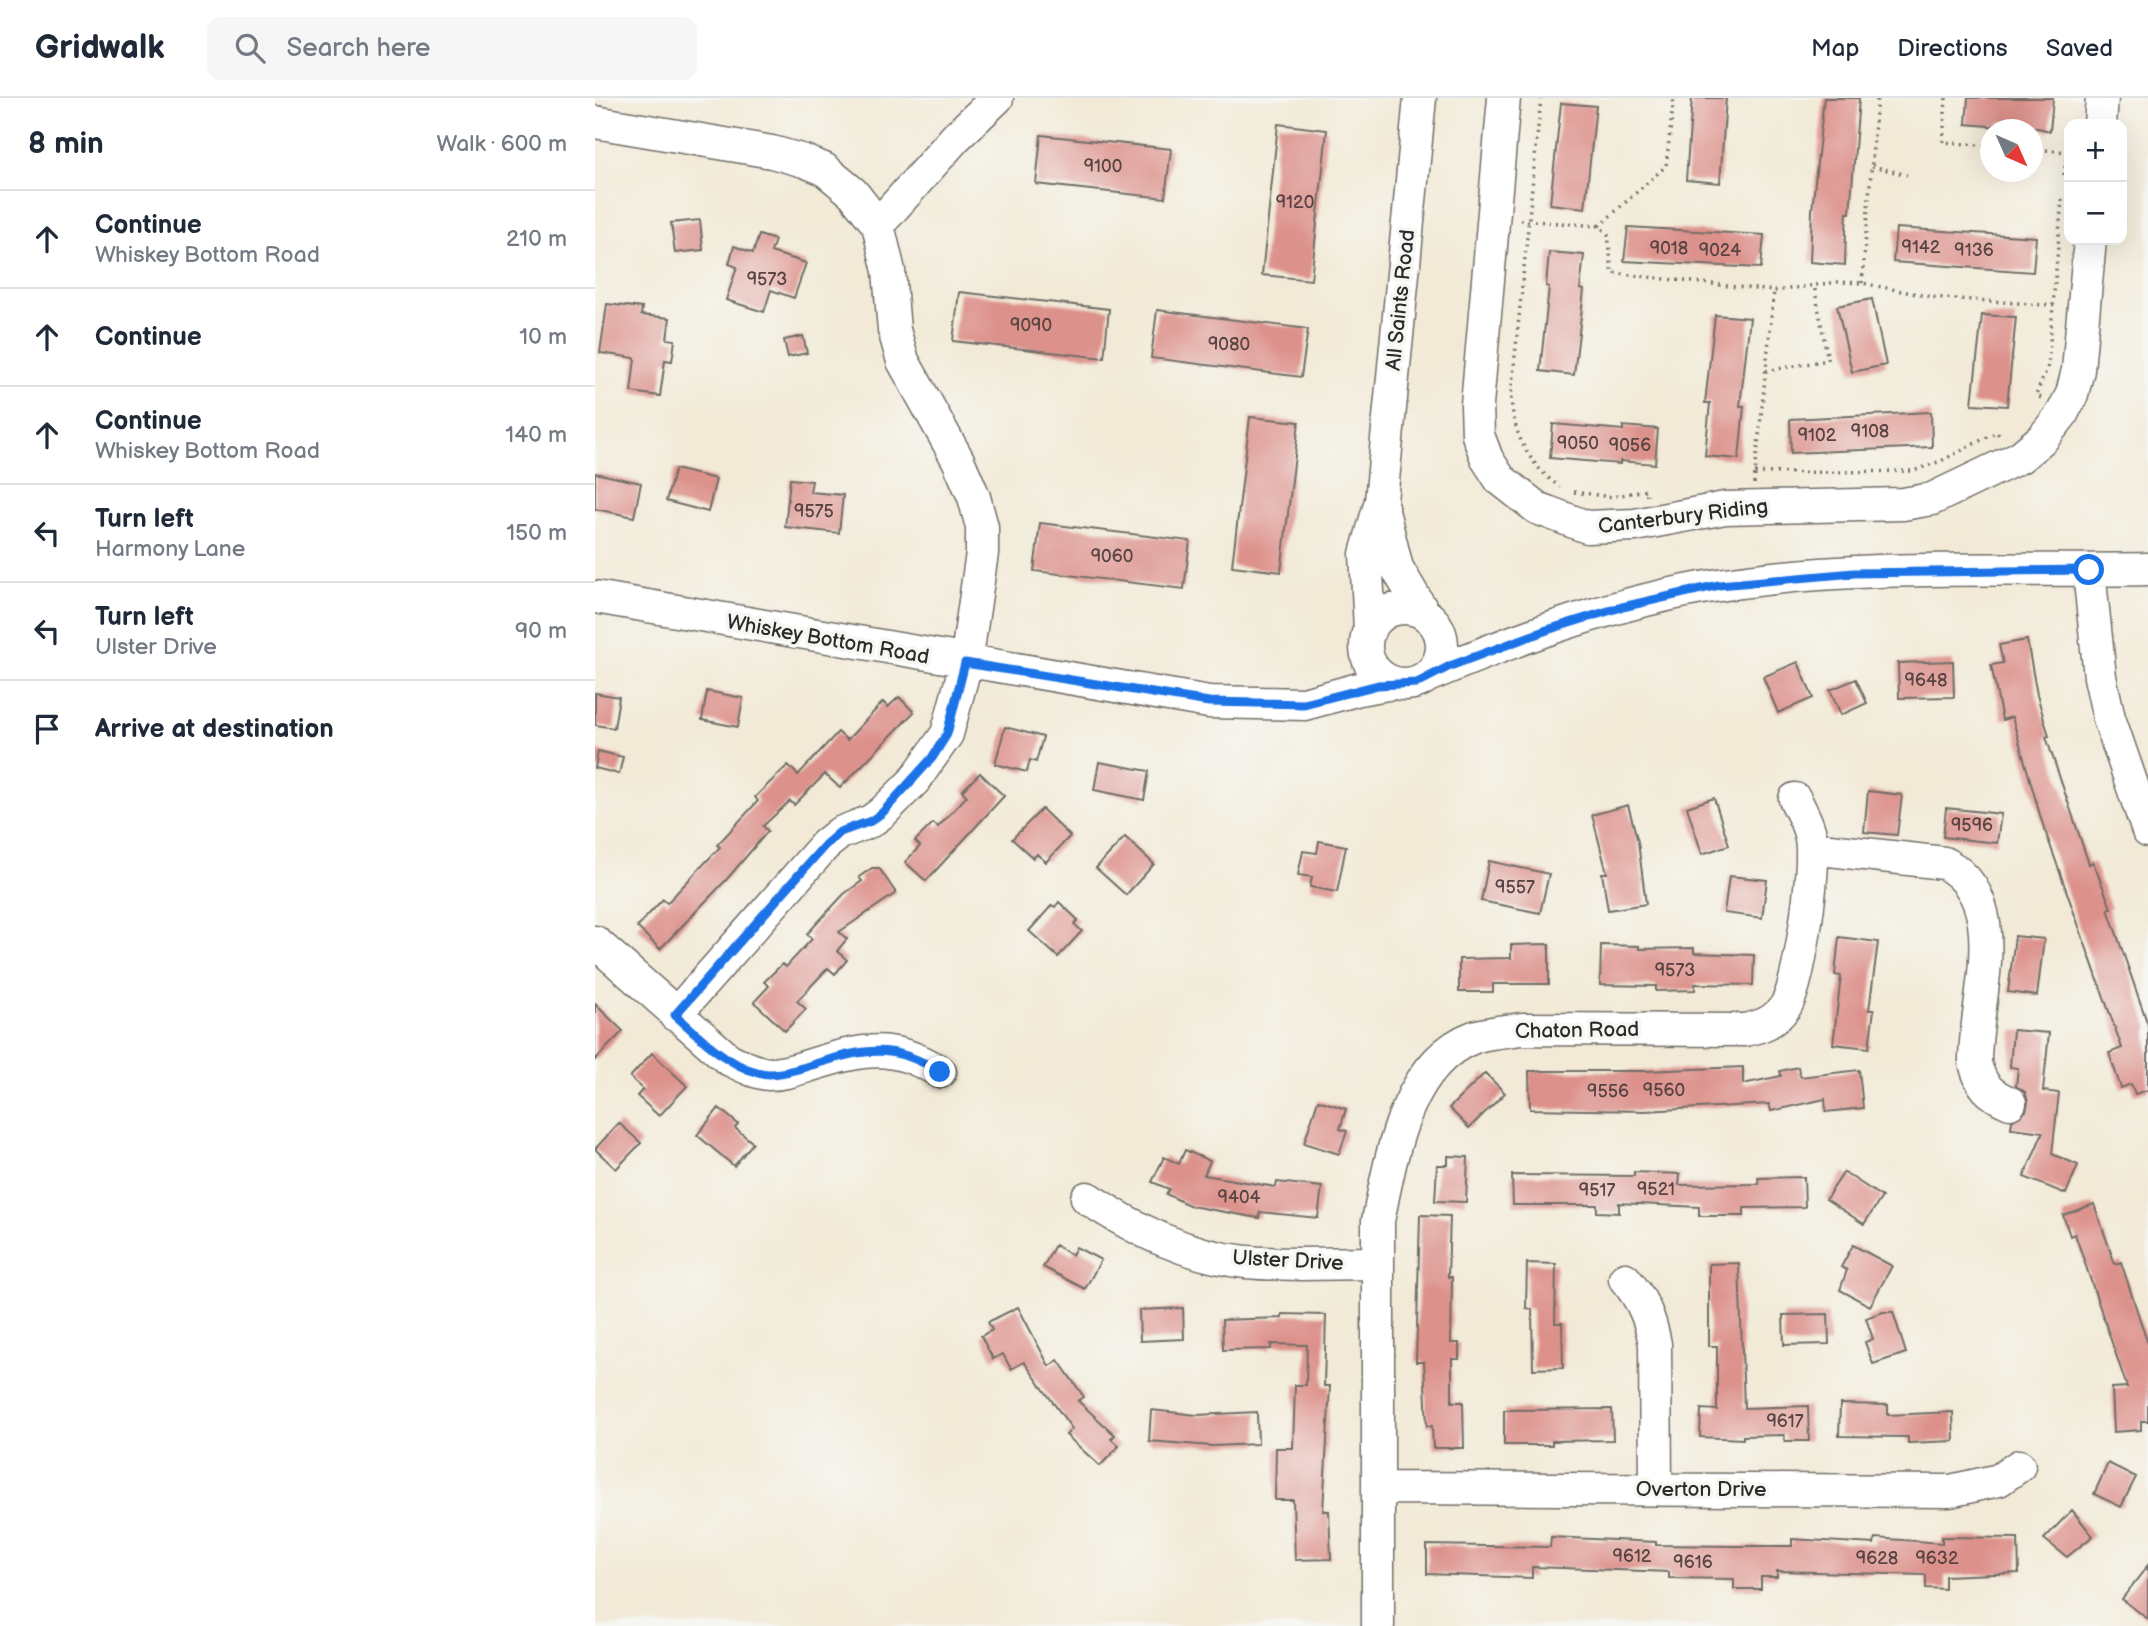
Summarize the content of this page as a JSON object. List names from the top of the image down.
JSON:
{
  "streets": {
    "street": [
      "All Saints Road",
      "Canterbury Riding",
      "Whiskey Bottom Road",
      "Chaton Road",
      "Ulster Drive",
      "Overton Drive"
    ]
  },
  "crossings": [
    ["All Saints Road", "Whiskey Bottom Road"],
    ["Chaton Road", "Ulster Drive"],
    ["Chaton Road", "Overton Drive"]
  ],
  "house_numbers": [
    "9100",
    "9120",
    "9142",
    "9018",
    "9024",
    "9136",
    "9573",
    "9090",
    "9080",
    "9108",
    "9102",
    "9050",
    "9056",
    "9575",
    "9060",
    "9648",
    "9596",
    "9557",
    "9573",
    "9560",
    "9556",
    "9521",
    "9517",
    "9404",
    "9617",
    "9612",
    "9628",
    "9632",
    "9616"
  ],
  "north": "bottom right",
  "page": {
    "header": "Gridwalk",
    "search": "Search here",
    "nav": ["Map", "Directions", "Saved"],
    "heading": ["8 min", "Walk · 600 m"],
    "map_buttons": ["+", "−"],
    "list": [
      ["Continue", "Whiskey Bottom Road", "210 m"],
      ["Continue", "10 m"],
      ["Continue", "Whiskey Bottom Road", "140 m"],
      ["Turn left", "Harmony Lane", "150 m"],
      ["Turn left", "Ulster Drive", "90 m"],
      "Arrive at destination"
    ]
  }
}
